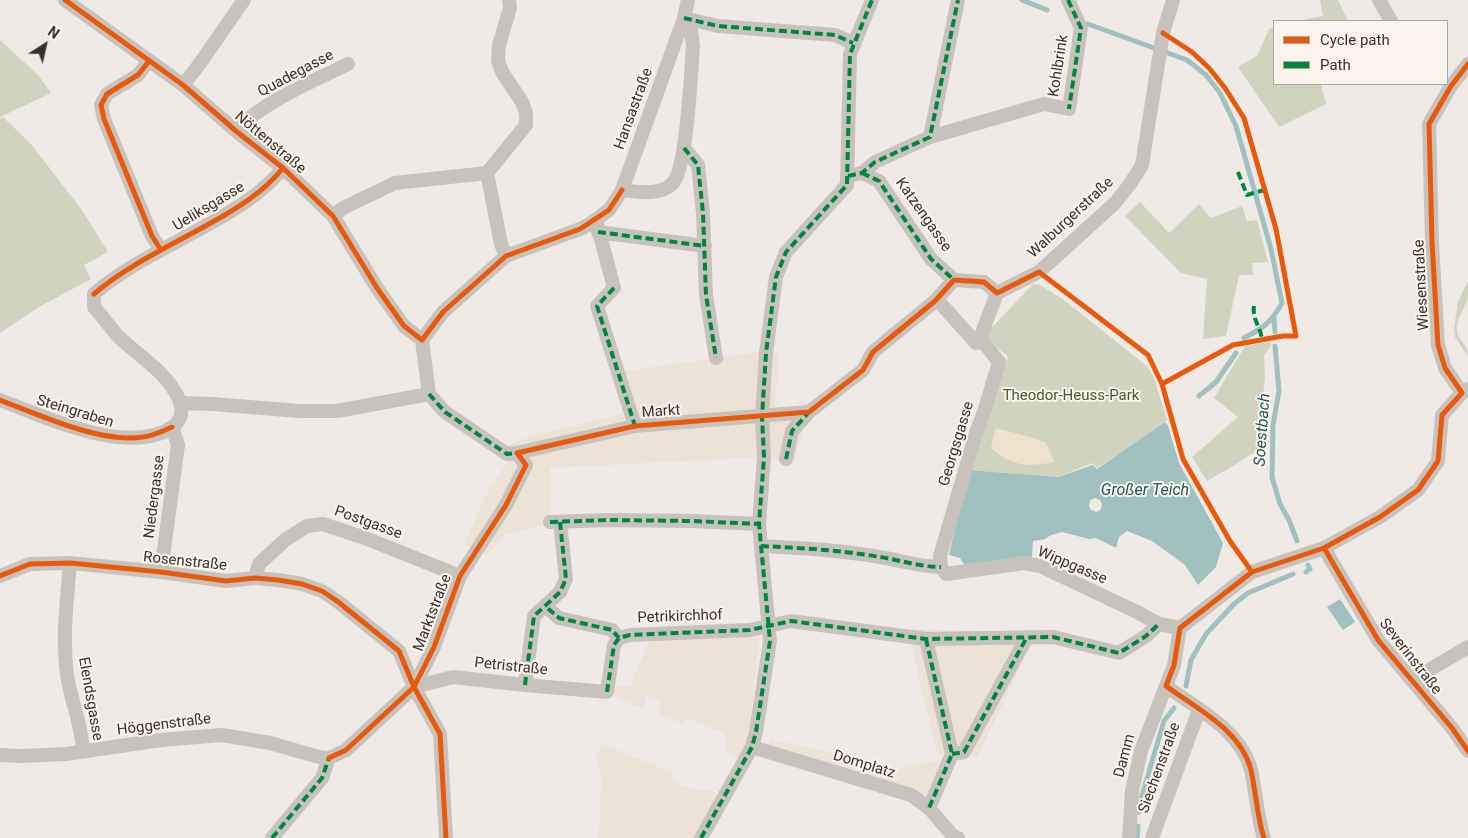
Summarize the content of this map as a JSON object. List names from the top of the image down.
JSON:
{
  "streets": {
    "street": [
      "Kohlbrink",
      "Quadegasse",
      "Hansastraße",
      "Nöttenstraße",
      "Ueliksgasse",
      "Katzengasse",
      "Walburgerstraße",
      "Wiesenstraße",
      "Steingraben",
      "Markt",
      "Georgsgasse",
      "Niedergasse",
      "Postgasse",
      "Rosenstraße",
      "Wippgasse",
      "Marktstraße",
      "Petrikirchhof",
      "Severinstraße",
      "Petristraße",
      "Elendsgasse",
      "Höggenstraße",
      "Damm",
      "Domplatz",
      "Siechenstraße"
    ]
  },
  "crossings": [
    ["Quadegasse", "Nöttenstraße"],
    ["Hansastraße", "Markt"],
    ["Nöttenstraße", "Ueliksgasse"],
    ["Wiesenstraße", "Severinstraße"],
    ["Steingraben", "Niedergasse"],
    ["Markt", "Marktstraße"],
    ["Georgsgasse", "Wippgasse"],
    ["Niedergasse", "Rosenstraße"],
    ["Postgasse", "Rosenstraße"],
    ["Postgasse", "Marktstraße"],
    ["Rosenstraße", "Marktstraße"],
    ["Rosenstraße", "Petristraße"],
    ["Rosenstraße", "Elendsgasse"],
    ["Wippgasse", "Petrikirchhof"],
    ["Marktstraße", "Petristraße"],
    ["Marktstraße", "Höggenstraße"],
    ["Petrikirchhof", "Petristraße"],
    ["Elendsgasse", "Höggenstraße"]
  ],
  "water": ["Soestbach", "Großer Teich"],
  "parks": ["Theodor-Heuss-Park"],
  "legend": ["Cycle path", "Path"],
  "north": "top right"
}
